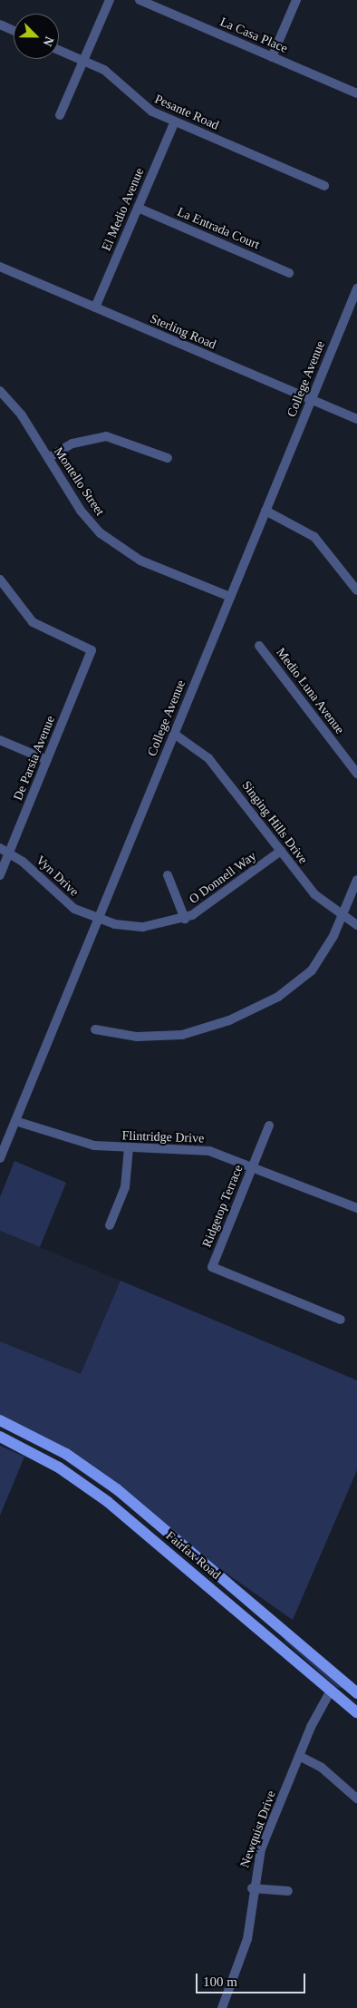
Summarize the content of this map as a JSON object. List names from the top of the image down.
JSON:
{
  "streets": {
    "main road": ["Fairfax Road"],
    "street": [
      "La Casa Place",
      "Pesante Road",
      "El Medio Avenue",
      "La Entrada Court",
      "Sterling Road",
      "College Avenue",
      "Montello Street",
      "Medio Luna Avenue",
      "De Parsia Avenue",
      "Singing Hills Drive",
      "Vyn Drive",
      "O Donnell Way",
      "Flintridge Drive",
      "Ridgetop Terrace",
      "Newquist Drive"
    ]
  },
  "crossings": [
    ["Pesante Road", "El Medio Avenue"],
    ["El Medio Avenue", "La Entrada Court"],
    ["El Medio Avenue", "Sterling Road"],
    ["Sterling Road", "College Avenue"],
    ["College Avenue", "Montello Street"],
    ["College Avenue", "Singing Hills Drive"],
    ["College Avenue", "Vyn Drive"],
    ["College Avenue", "O Donnell Way"],
    ["College Avenue", "Flintridge Drive"],
    ["De Parsia Avenue", "Vyn Drive"],
    ["Singing Hills Drive", "O Donnell Way"],
    ["Vyn Drive", "O Donnell Way"],
    ["Flintridge Drive", "Ridgetop Terrace"],
    ["Fairfax Road", "Newquist Drive"]
  ],
  "scale_bar": "100 m",
  "north": "bottom right"
}
